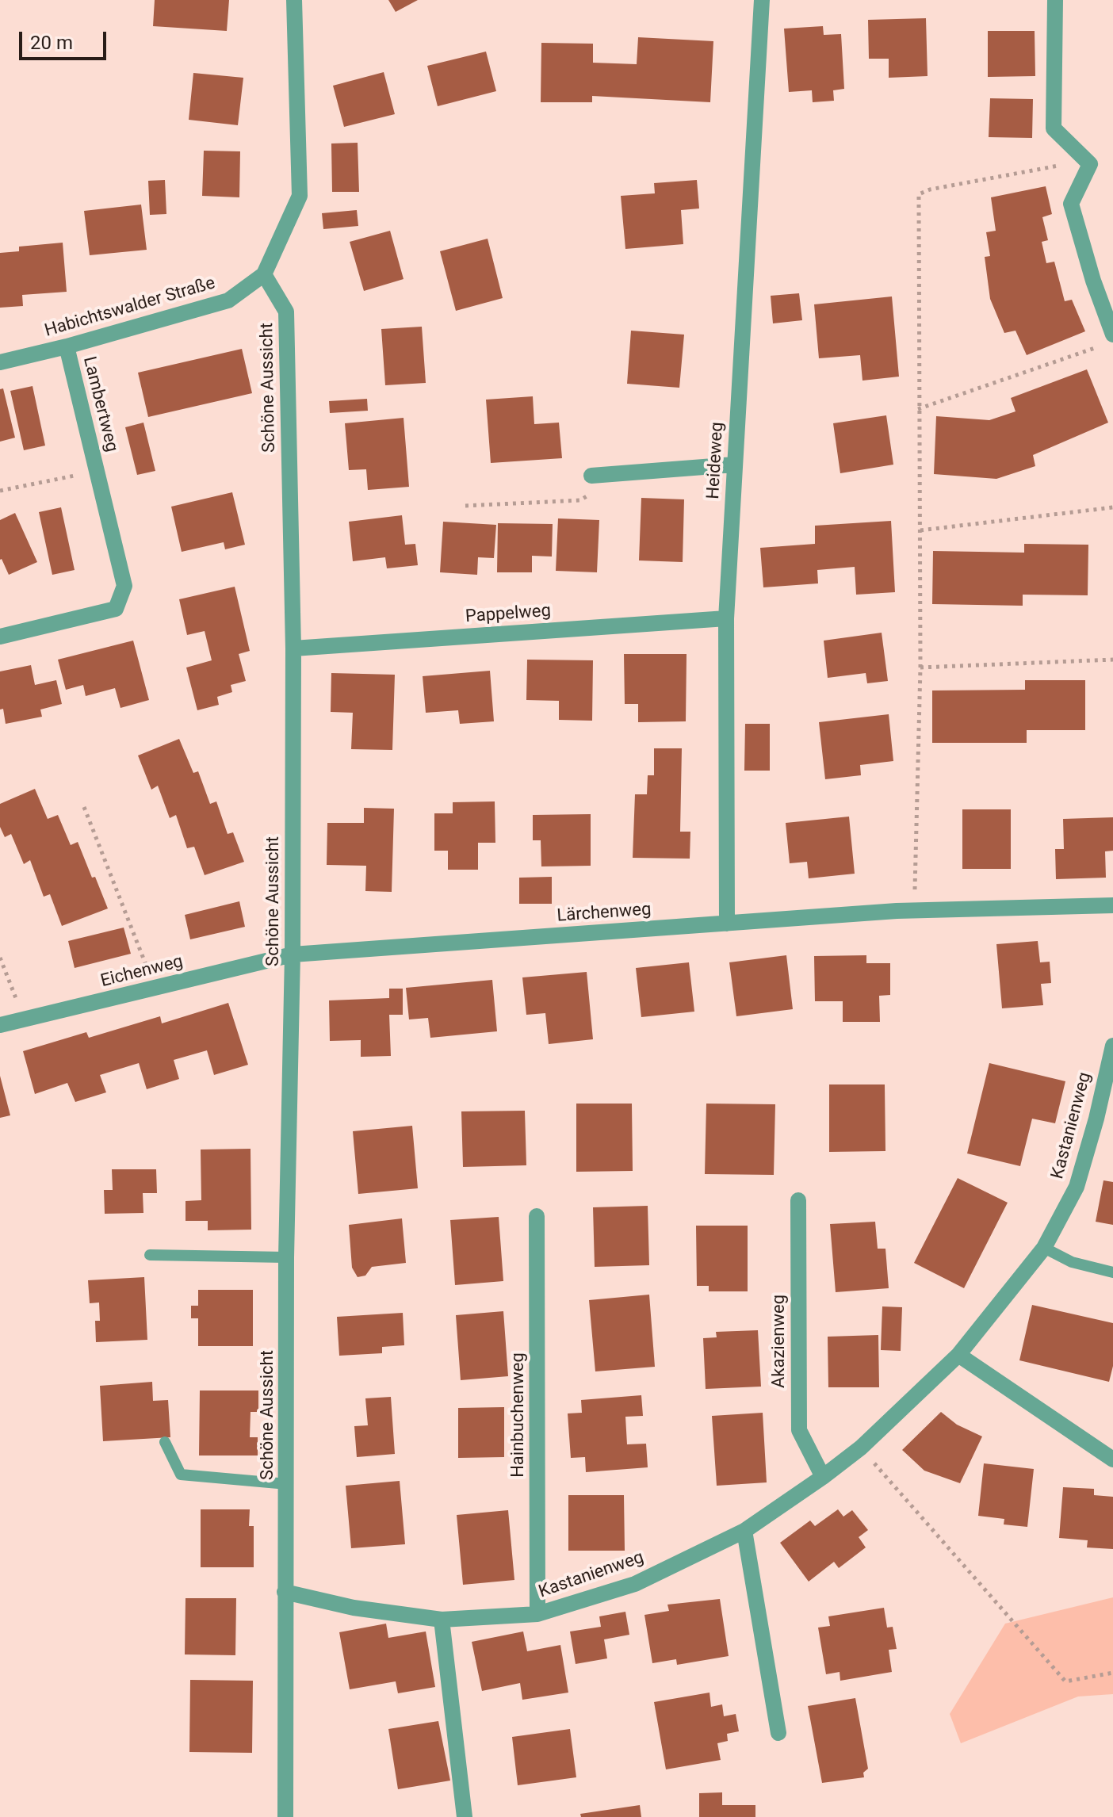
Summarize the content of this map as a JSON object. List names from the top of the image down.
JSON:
{
  "streets": {
    "street": [
      "Habichtswalder Straße",
      "Schöne Aussicht",
      "Lambertweg",
      "Heideweg",
      "Pappelweg",
      "Lärchenweg",
      "Eichenweg",
      "Kastanienweg",
      "Akazienweg",
      "Hainbuchenweg"
    ]
  },
  "crossings": [
    ["Habichtswalder Straße", "Schöne Aussicht"],
    ["Habichtswalder Straße", "Lambertweg"],
    ["Schöne Aussicht", "Pappelweg"],
    ["Schöne Aussicht", "Lärchenweg"],
    ["Schöne Aussicht", "Eichenweg"],
    ["Schöne Aussicht", "Kastanienweg"],
    ["Heideweg", "Pappelweg"],
    ["Heideweg", "Lärchenweg"],
    ["Lärchenweg", "Eichenweg"],
    ["Kastanienweg", "Akazienweg"],
    ["Kastanienweg", "Hainbuchenweg"]
  ],
  "scale_bar": "20 m"
}
